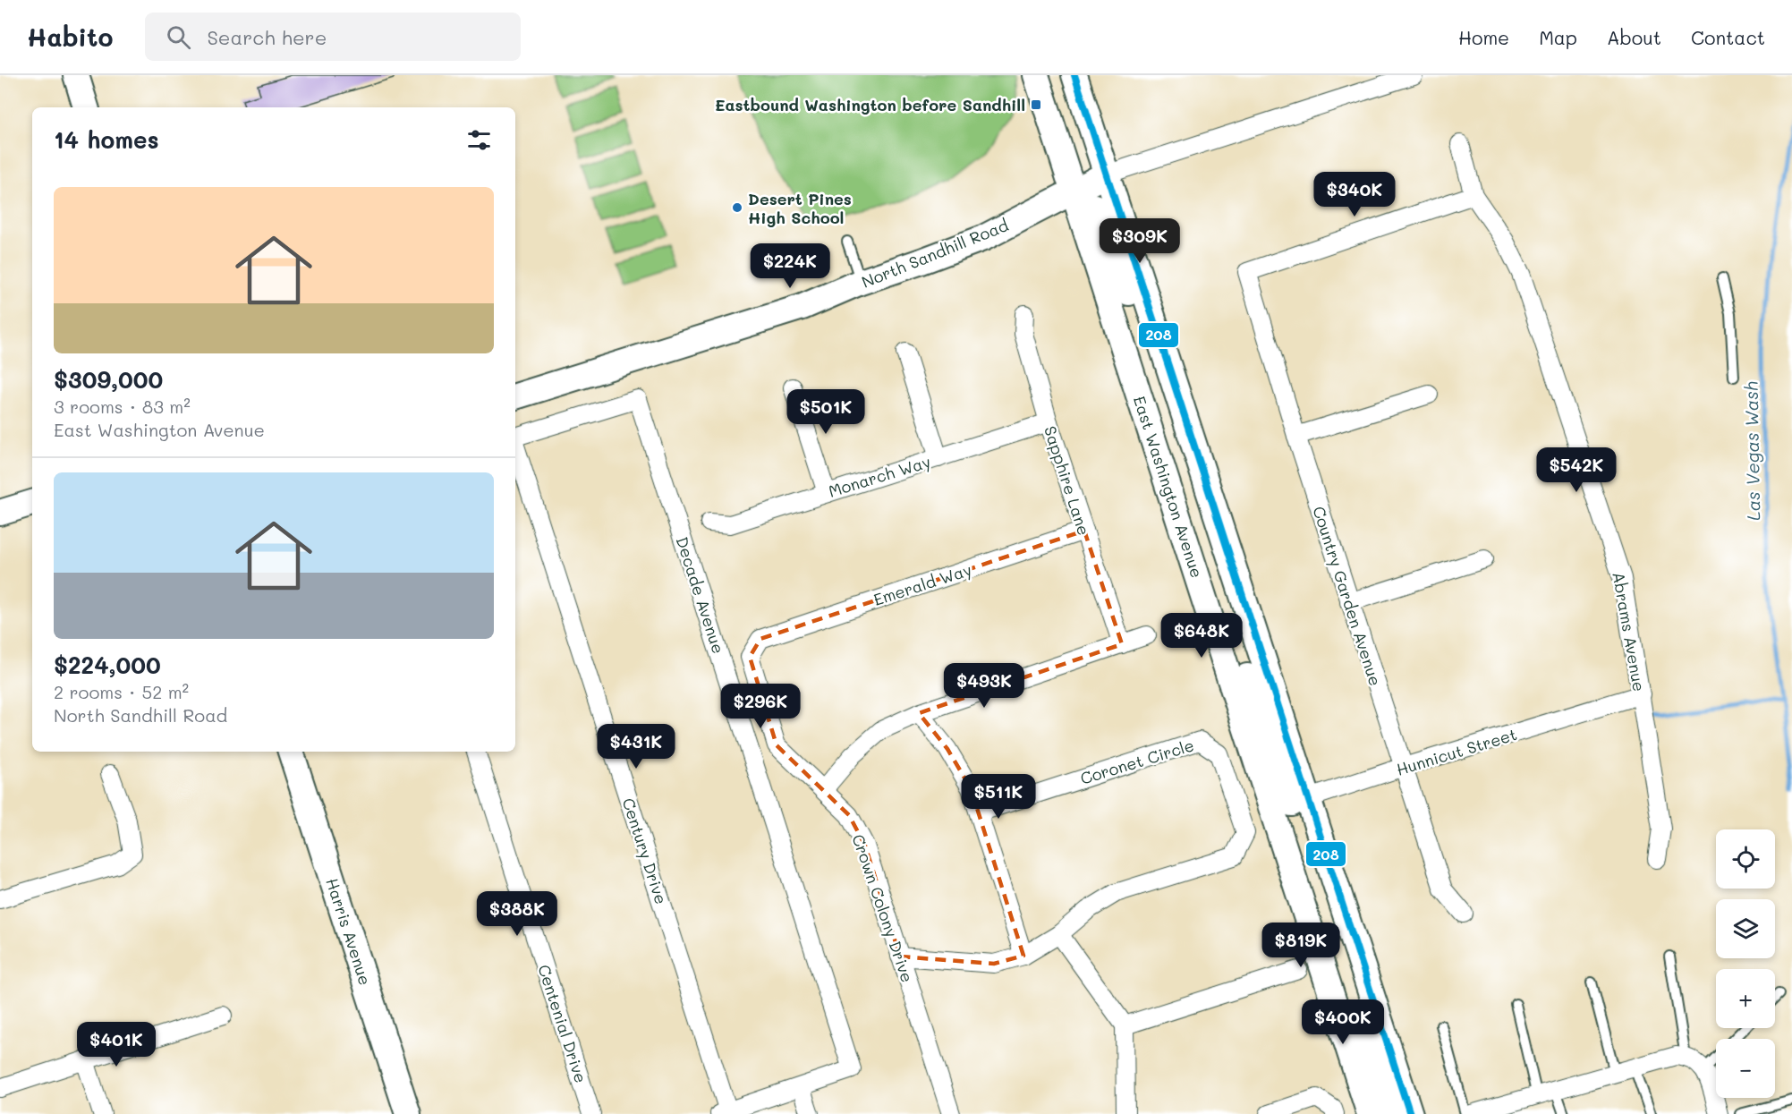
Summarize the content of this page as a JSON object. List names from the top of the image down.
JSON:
{
  "streets": {
    "main road": ["North Sandhill Road", "East Washington Avenue", "Harris Avenue"],
    "street": [
      "Monarch Way",
      "Sapphire Lane",
      "Emerald Way",
      "Decade Avenue",
      "Country Garden Avenue",
      "Abrams Avenue",
      "Hunnicut Street",
      "Coronet Circle",
      "Century Drive",
      "Crown Colony Drive",
      "Centenial Drive"
    ]
  },
  "crossings": [
    ["North Sandhill Road", "East Washington Avenue"],
    ["Monarch Way", "Sapphire Lane"],
    ["Sapphire Lane", "Emerald Way"],
    ["East Washington Avenue", "Hunnicut Street"],
    ["Emerald Way", "Crown Colony Drive"],
    ["Country Garden Avenue", "Abrams Avenue"],
    ["Country Garden Avenue", "Hunnicut Street"],
    ["Abrams Avenue", "Hunnicut Street"]
  ],
  "water": ["Las Vegas Wash"],
  "places": {
    "transit": ["Eastbound Washington before Sandhill"],
    "other": ["Desert Pines High School"]
  },
  "lines": ["transit line 208"],
  "page": {
    "header": "Habito",
    "search": "Search here",
    "nav": [
      "Home",
      "Map",
      "About",
      "Contact"
    ],
    "heading": "14 homes",
    "price": [
      "$340K",
      "$309K",
      "$224K",
      "$501K",
      "$542K",
      "$648K",
      "$493K",
      "$296K",
      "$431K",
      "$511K",
      "$388K",
      "$819K",
      "$400K",
      "$401K"
    ],
    "list": [
      {
        "name": "$309,000",
        "note": "3 rooms · 83 m² · East Washington Avenue"
      },
      {
        "name": "$224,000",
        "note": "2 rooms · 52 m² · North Sandhill Road"
      }
    ],
    "map_buttons": ["+", "−"]
  }
}
